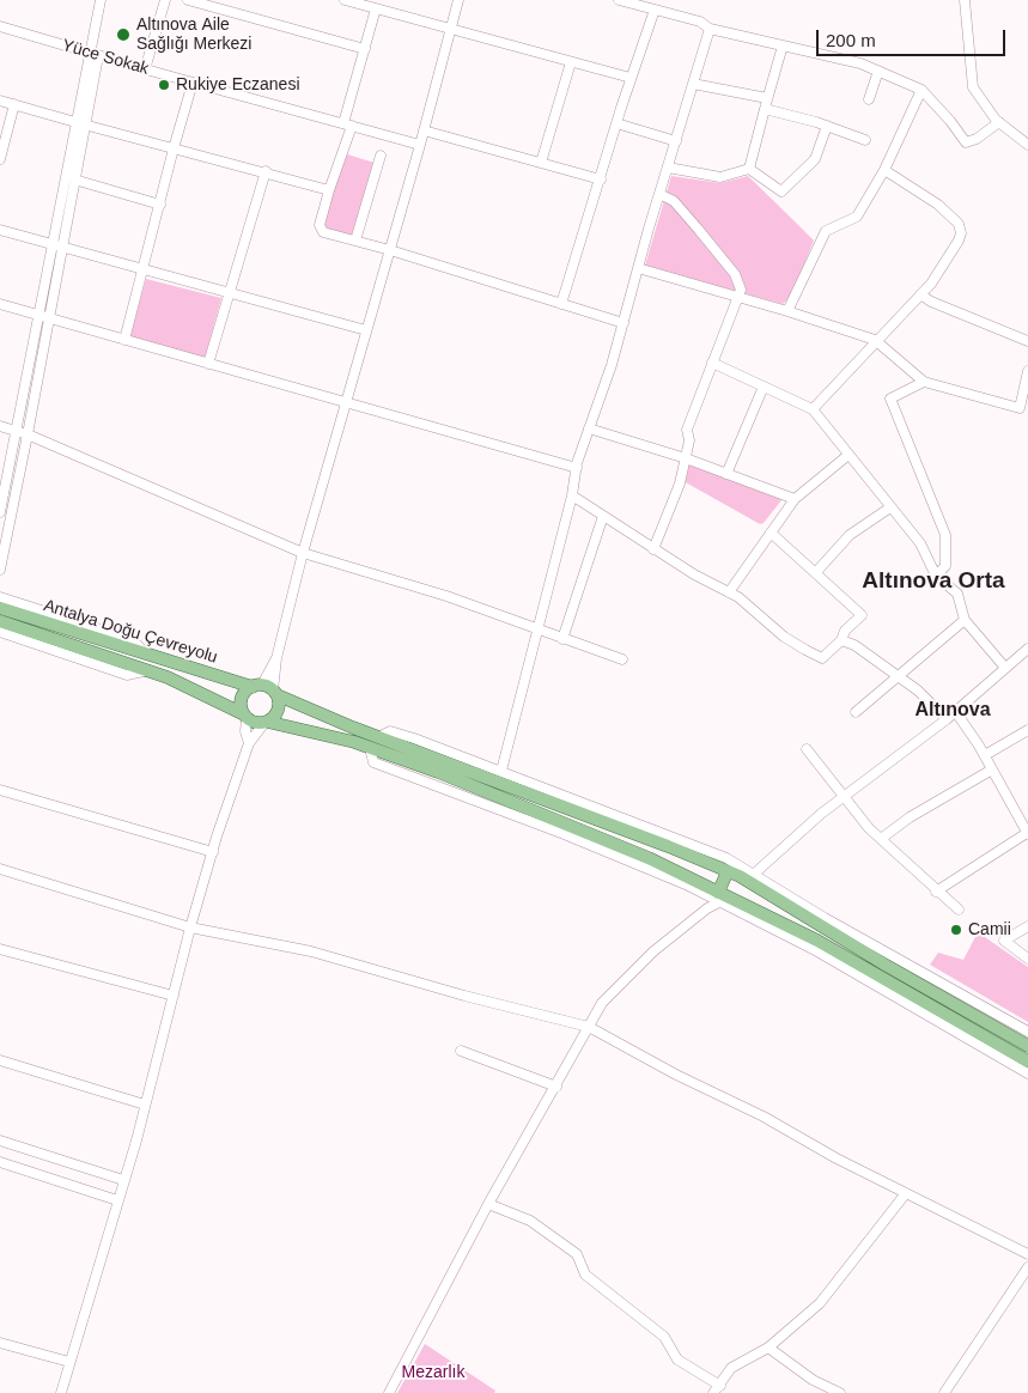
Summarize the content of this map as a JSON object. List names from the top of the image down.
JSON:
{
  "streets": {
    "main road": ["Antalya Doğu Çevreyolu"],
    "street": ["Yüce Sokak"]
  },
  "districts": ["Altınova Orta", "Altınova"],
  "parks": ["Mezarlık"],
  "places": ["Altınova Aile Sağlığı Merkezi", "Rukiye Eczanesi", "Camii"],
  "scale_bar": "200 m"
}
